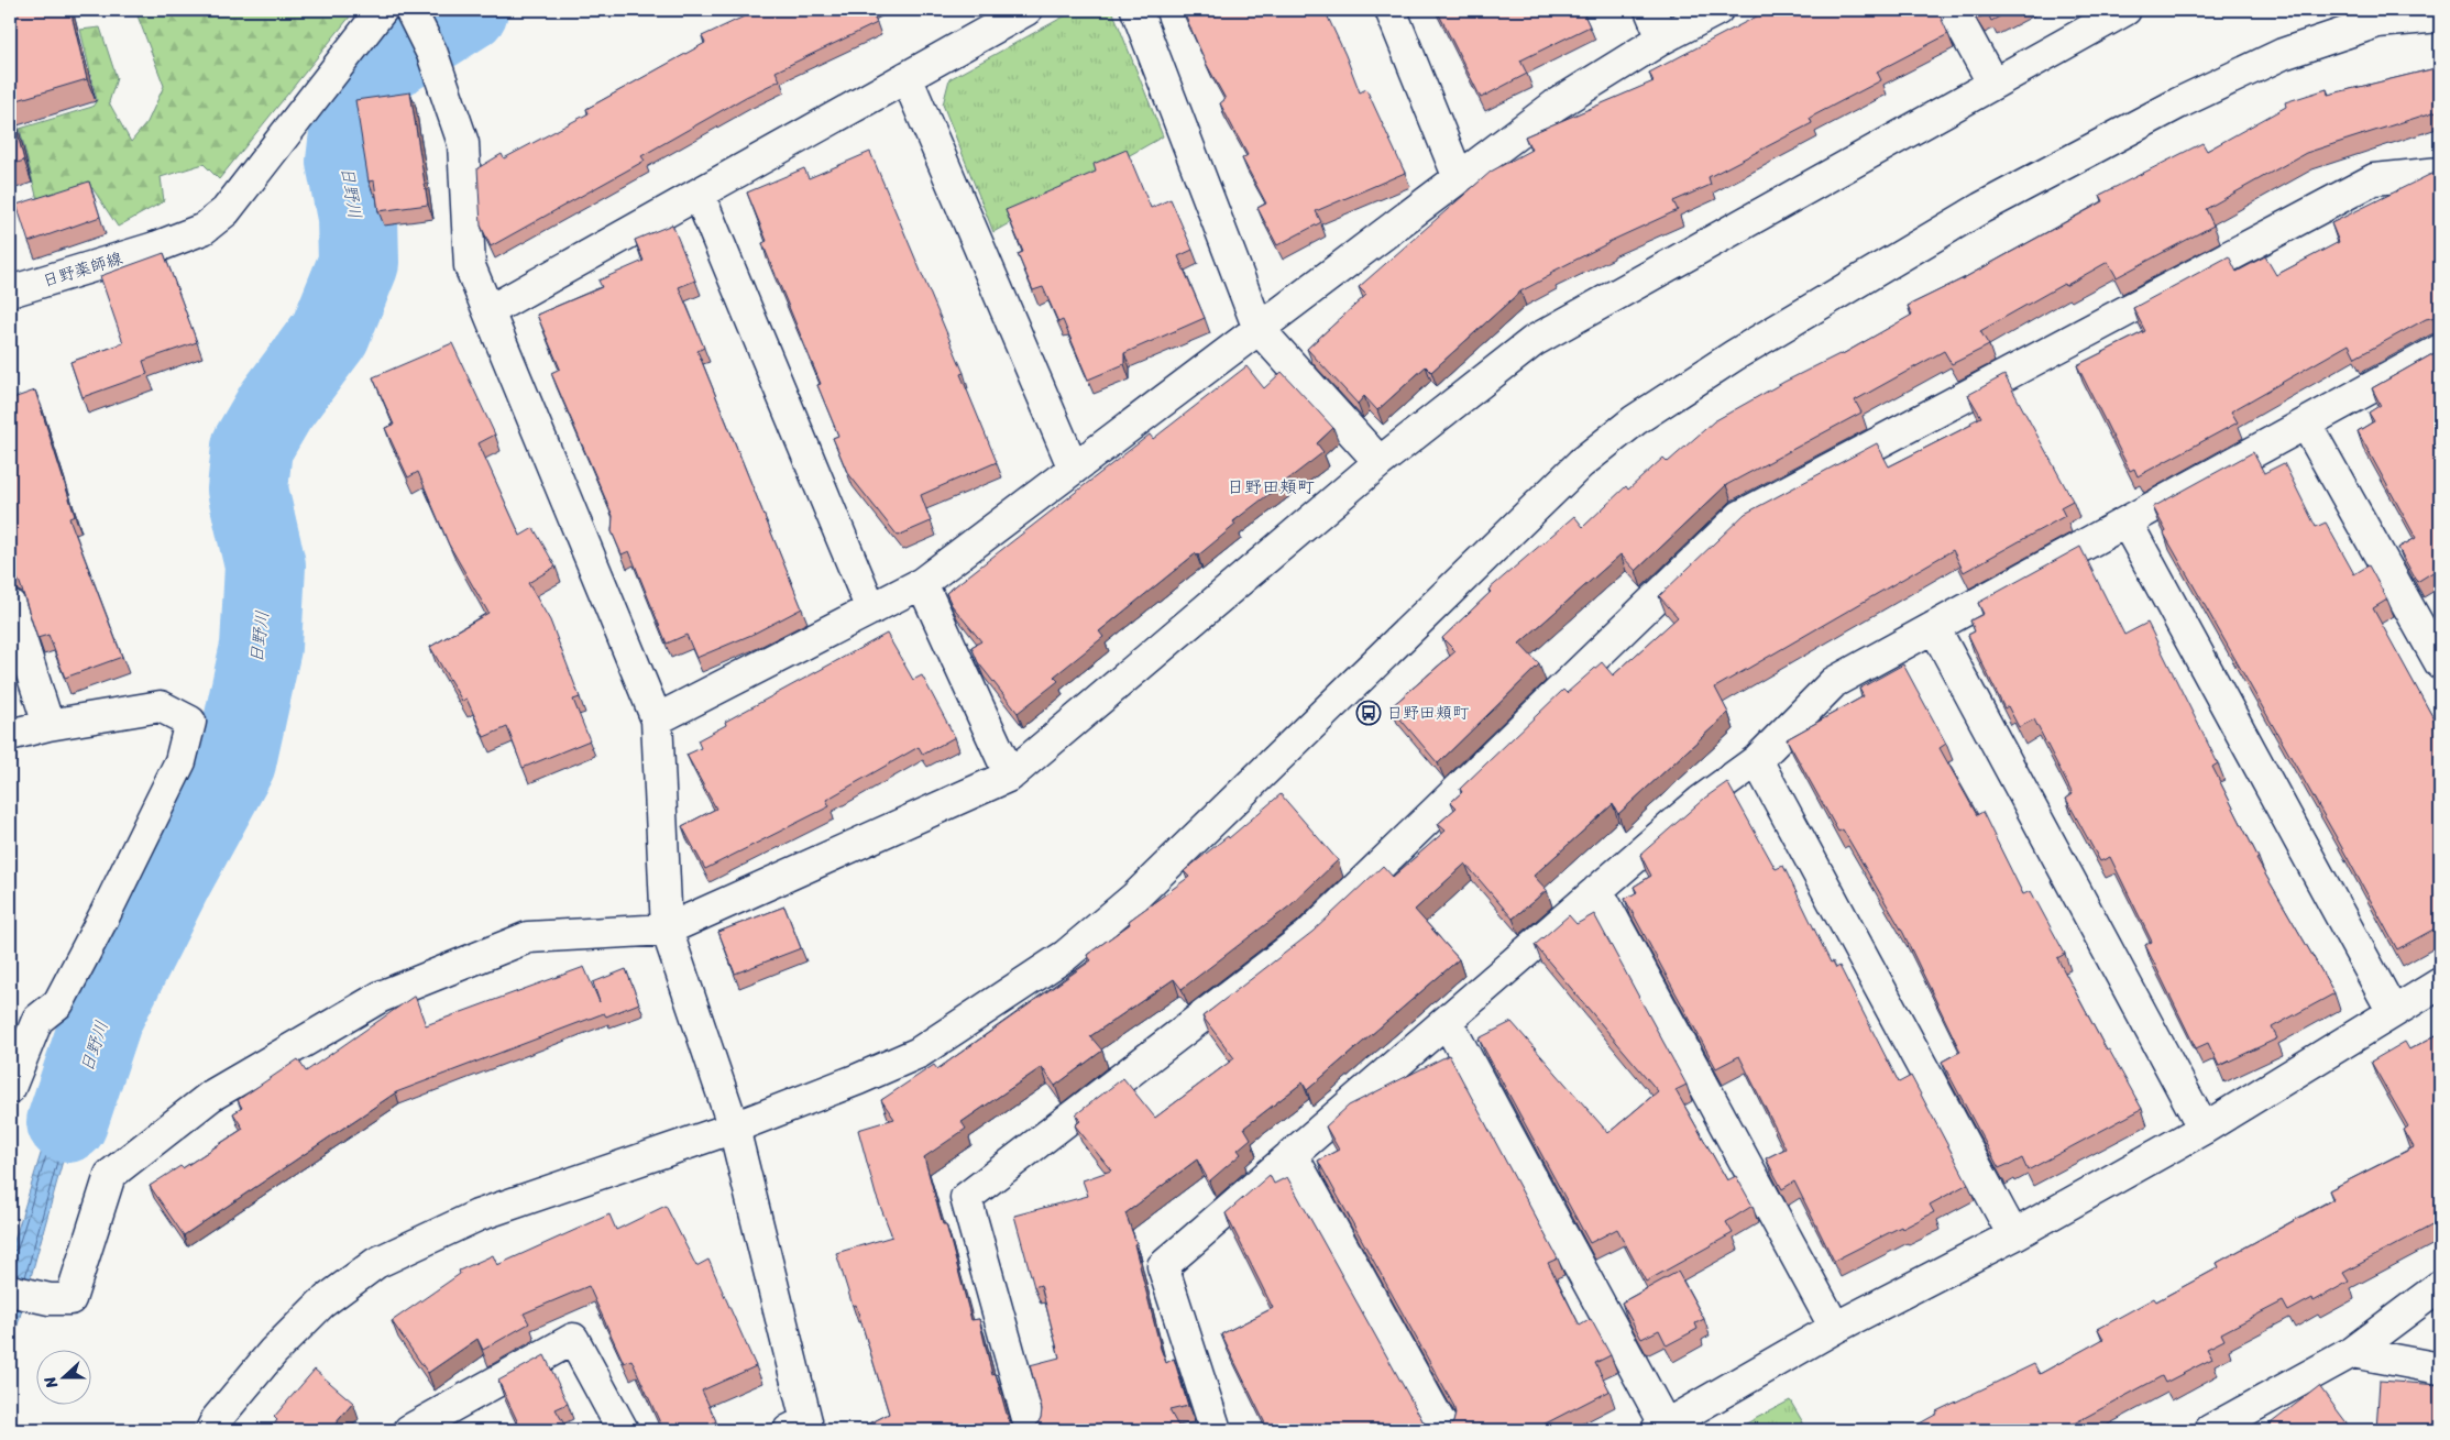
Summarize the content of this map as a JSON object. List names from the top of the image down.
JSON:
{
  "streets": {
    "street": ["日野薬師線"]
  },
  "districts": ["日野田頬町"],
  "water": ["日野川"],
  "places": {
    "bus stop": ["日野田頬町"]
  },
  "north": "left"
}
